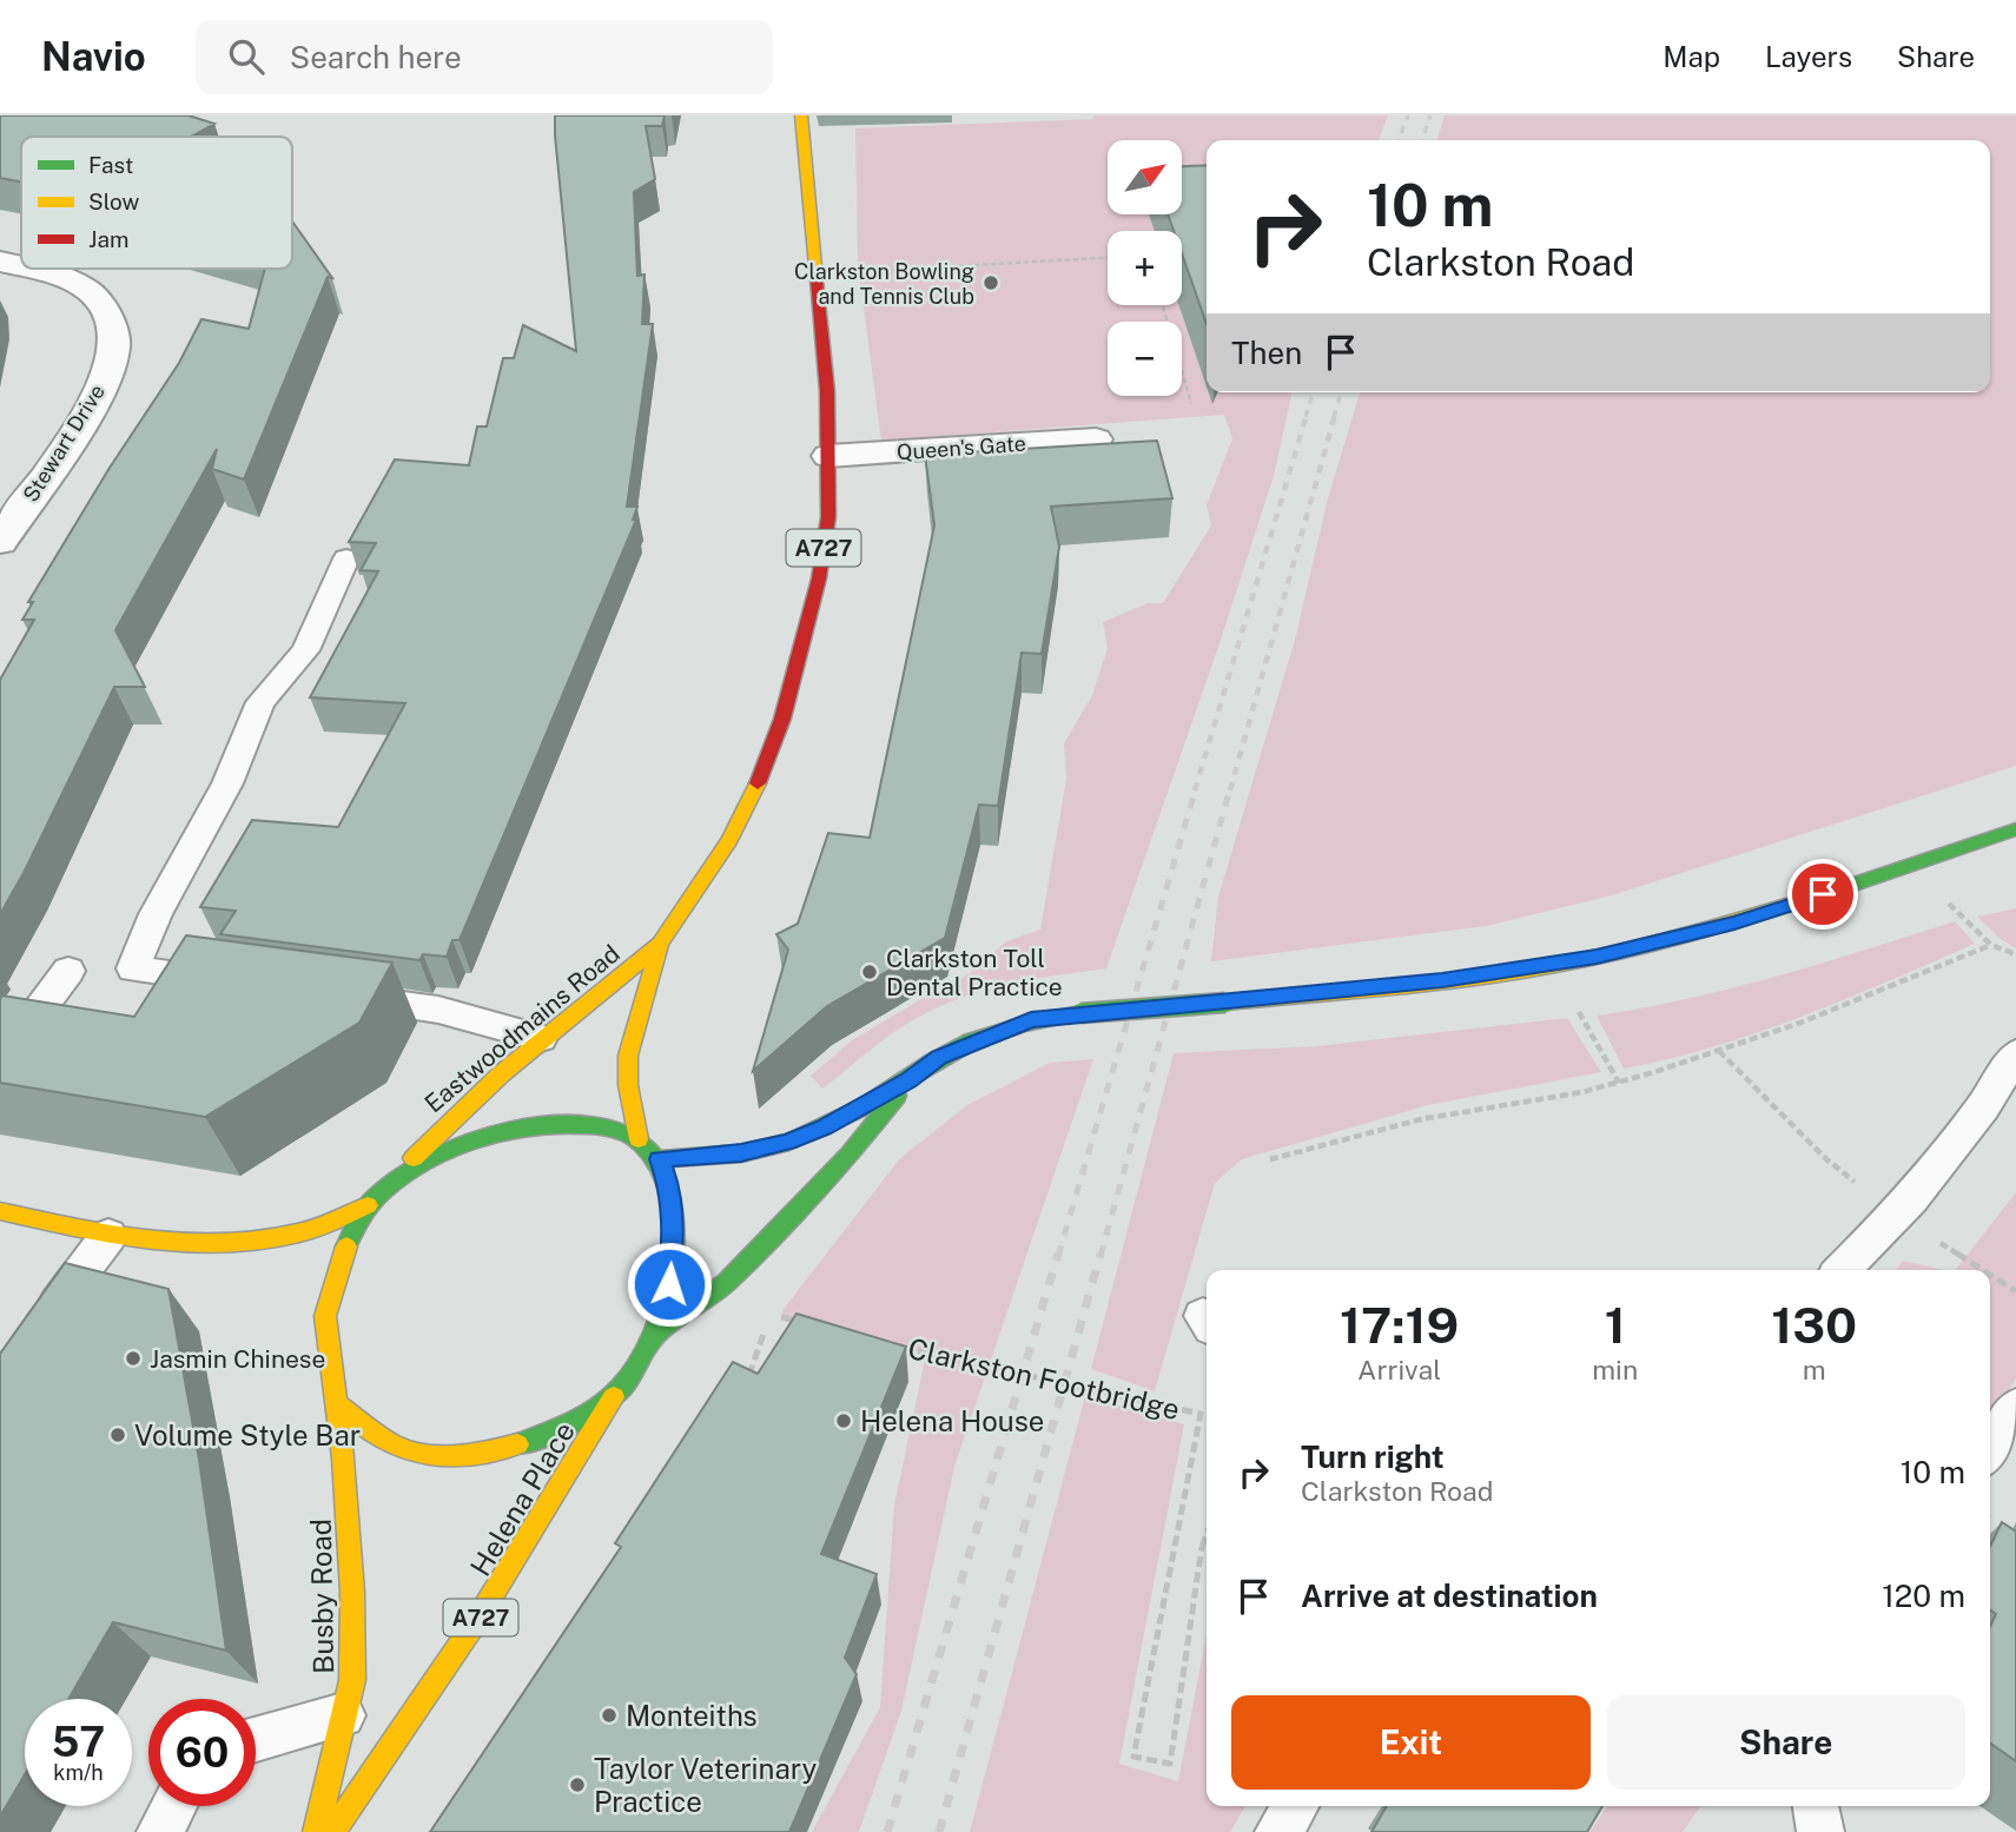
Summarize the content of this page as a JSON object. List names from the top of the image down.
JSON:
{
  "streets": {
    "main road": [
      "A727",
      "Eastwoodmains Road",
      "Helena Place",
      "Busby Road"
    ],
    "street": ["Stewart Drive", "Queen's Gate"],
    "path": ["Clarkston Footbridge"]
  },
  "crossings": [
    ["Queen's Gate", "Eastwoodmains Road"]
  ],
  "places": [
    "Clarkston Bowling and Tennis Club",
    "Clarkston Toll Dental Practice",
    "Jasmin Chinese",
    "Helena House",
    "Volume Style Bar",
    "Monteiths",
    "Taylor Veterinary Practice"
  ],
  "legend": ["Fast", "Slow", "Jam"],
  "north": "top right",
  "page": {
    "header": "Navio",
    "search": "Search here",
    "nav": ["Map", "Layers", "Share"],
    "map_buttons": ["+", "−"],
    "turn": ["10 m", "Clarkston Road"],
    "then": "Then",
    "eta": [
      "17:19",
      "Arrival",
      "1",
      "min",
      "130",
      "m"
    ],
    "list": [
      {
        "name": "Turn right",
        "note": "Clarkston Road",
        "value": "10 m"
      },
      {
        "name": "Arrive at destination",
        "value": "120 m"
      }
    ],
    "buttons": ["Exit", "Share"],
    "speed": "57 km/h",
    "limit": "60"
  }
}
